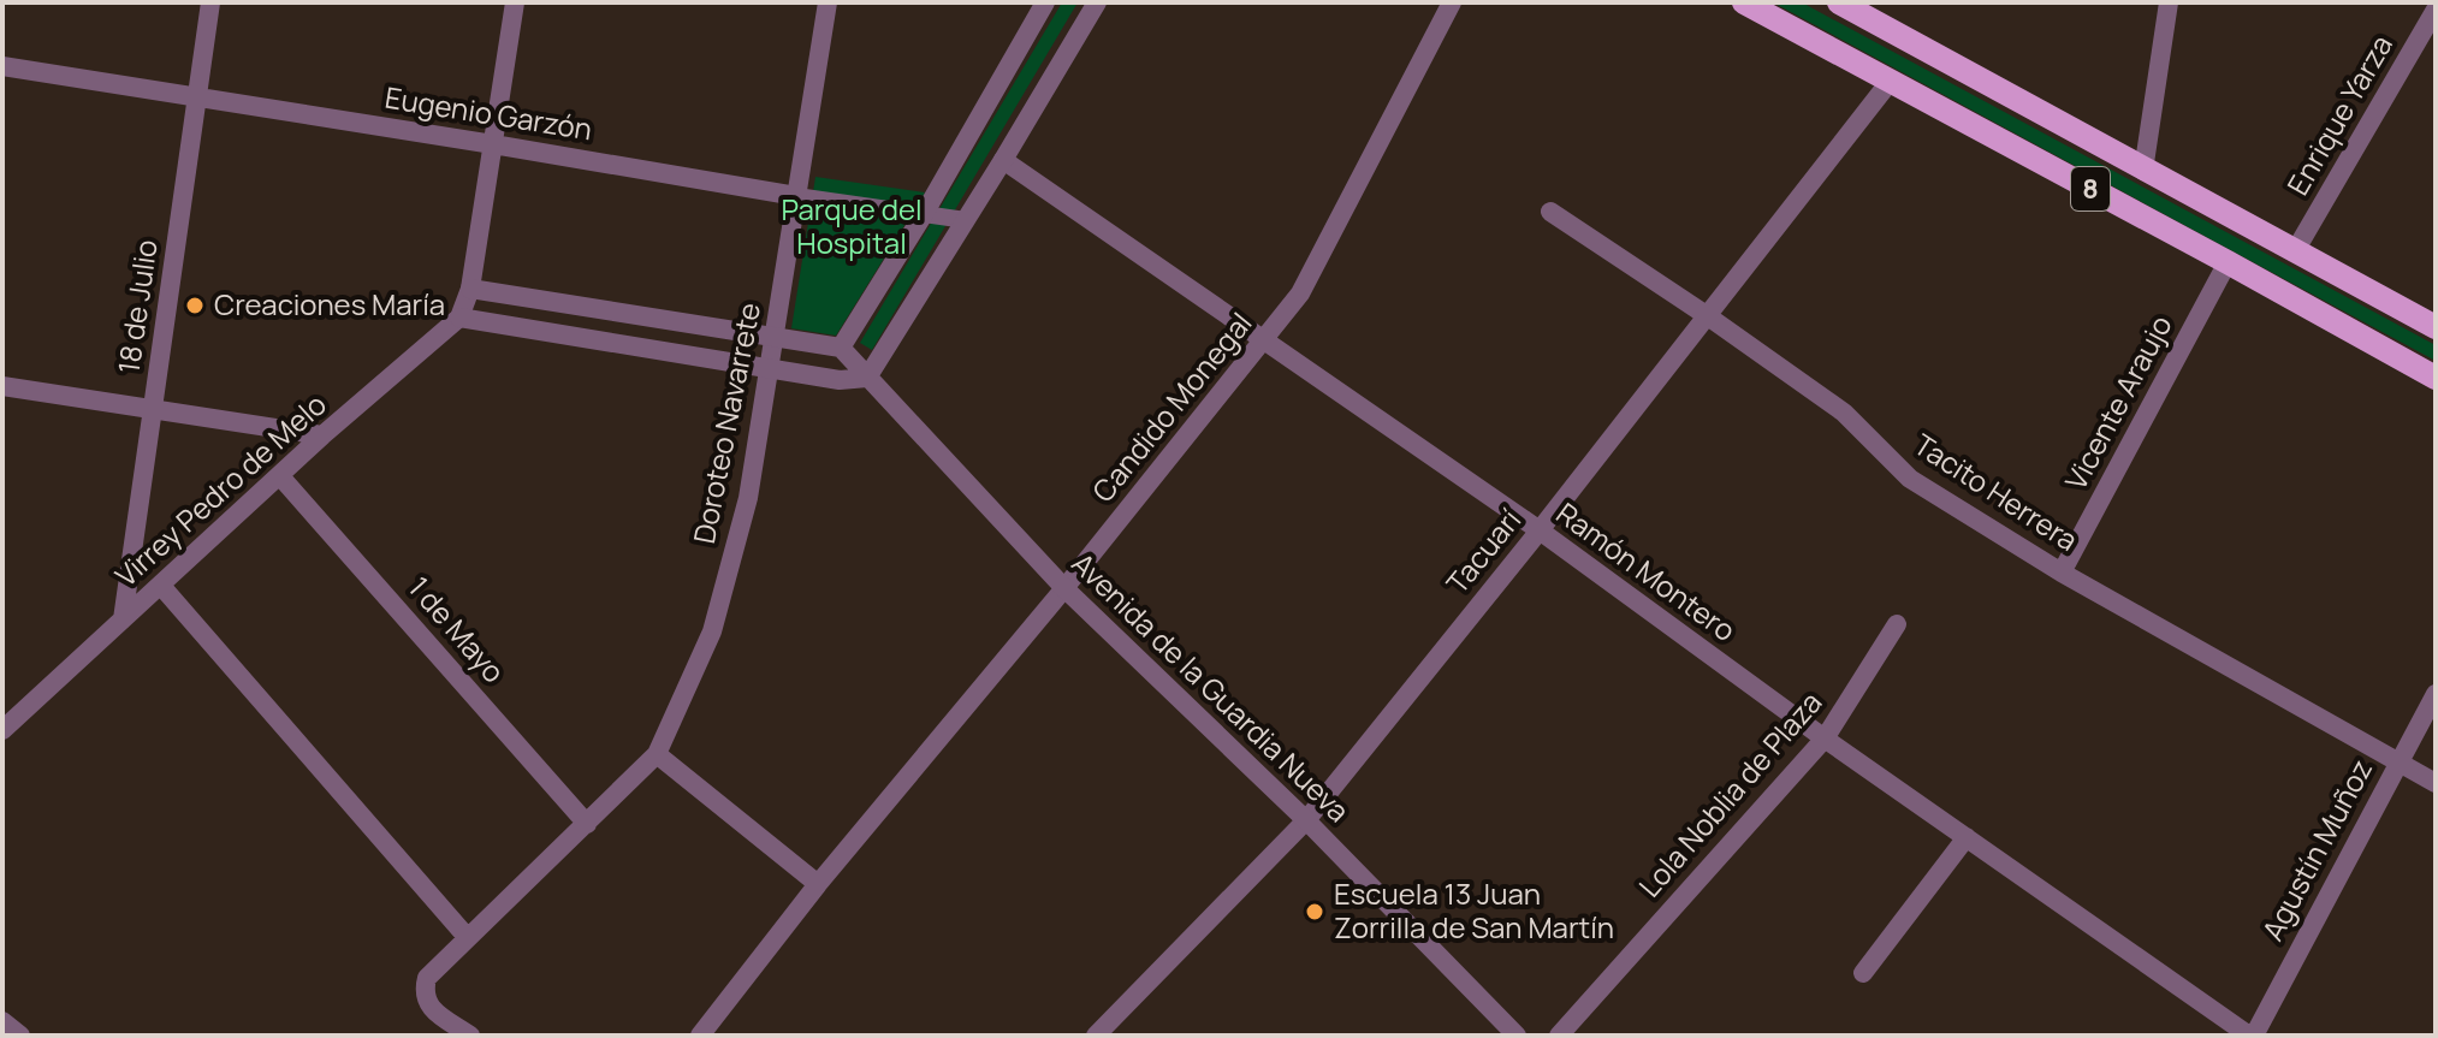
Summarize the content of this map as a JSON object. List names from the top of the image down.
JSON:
{
  "streets": {
    "main road": ["8"],
    "street": [
      "Eugenio Garzón",
      "Enrique Yarza",
      "18 de Julio",
      "Vicente Araujo",
      "Candido Monegal",
      "Doroteo Navarrete",
      "Virrey Pedro de Melo",
      "Tacito Herrera",
      "Tacuarí",
      "Ramón Montero",
      "1 de Mayo",
      "Avenida de la Guardia Nueva",
      "Lola Noblia de Plaza",
      "Agustín Muñoz"
    ]
  },
  "crossings": [
    ["Eugenio Garzón", "18 de Julio"],
    ["Eugenio Garzón", "Doroteo Navarrete"],
    ["Eugenio Garzón", "Virrey Pedro de Melo"],
    ["Enrique Yarza", "8"],
    ["8", "Vicente Araujo"],
    ["8", "Tacuarí"],
    ["18 de Julio", "Virrey Pedro de Melo"],
    ["Vicente Araujo", "Tacito Herrera"],
    ["Candido Monegal", "Ramón Montero"],
    ["Candido Monegal", "Avenida de la Guardia Nueva"],
    ["Doroteo Navarrete", "1 de Mayo"],
    ["Virrey Pedro de Melo", "1 de Mayo"],
    ["Tacito Herrera", "Tacuarí"],
    ["Tacito Herrera", "Agustín Muñoz"],
    ["Tacuarí", "Ramón Montero"],
    ["Tacuarí", "Avenida de la Guardia Nueva"],
    ["Ramón Montero", "Lola Noblia de Plaza"],
    ["Ramón Montero", "Agustín Muñoz"]
  ],
  "parks": ["Parque del Hospital"],
  "places": ["Creaciones María", "Escuela 13 Juan Zorrilla de San Martín"]
}
